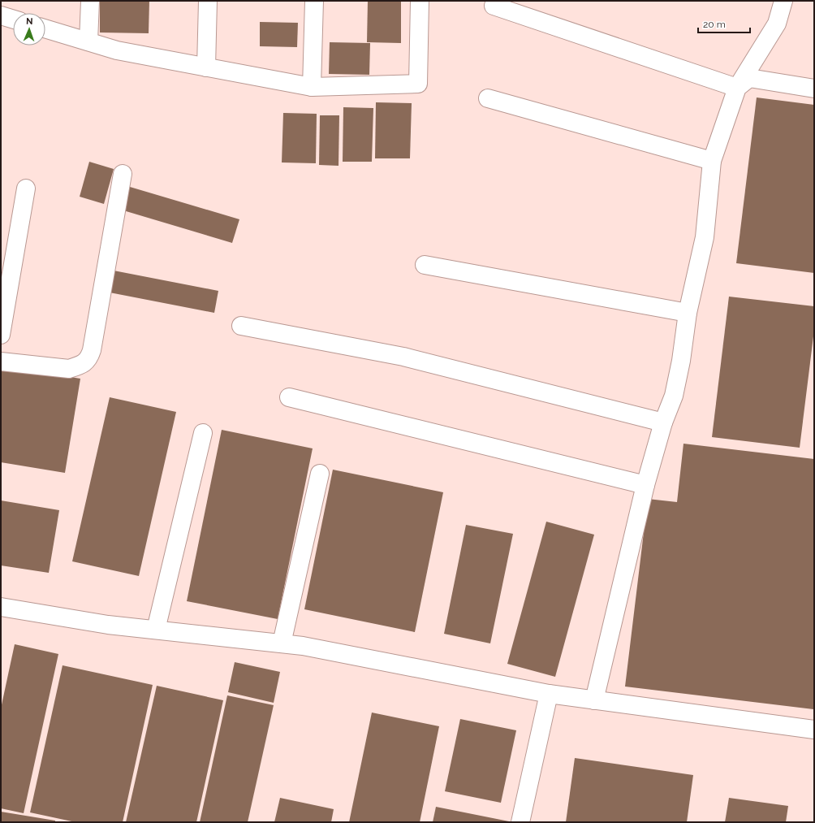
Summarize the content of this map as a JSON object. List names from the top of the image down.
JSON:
{
  "scale_bar": "20 m",
  "north": "top"
}
